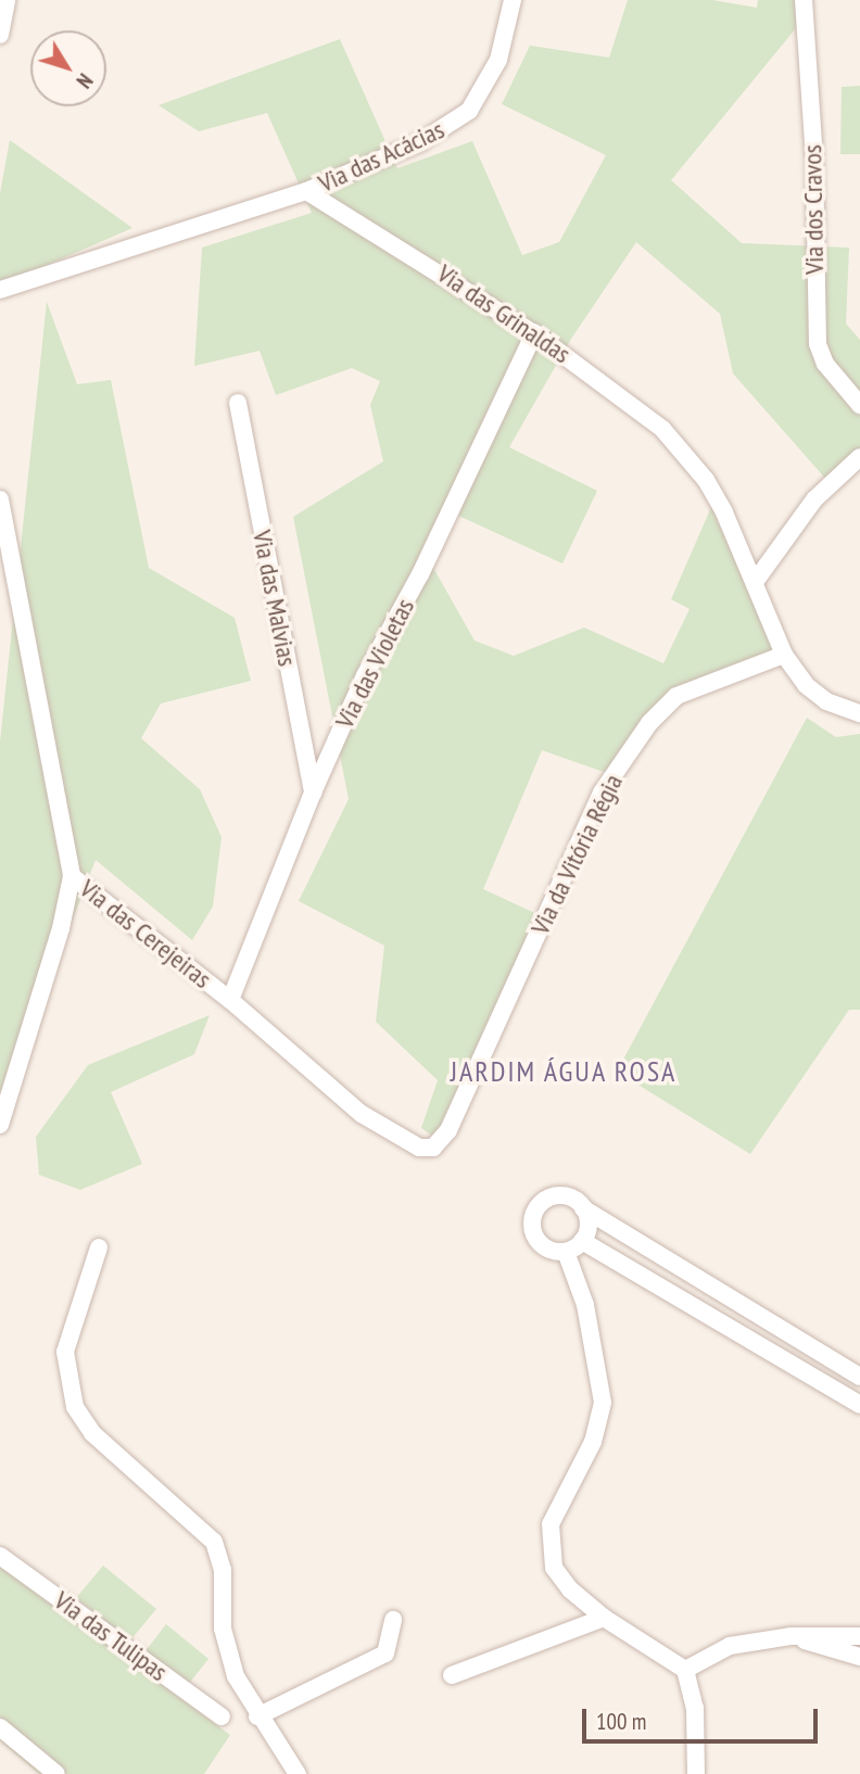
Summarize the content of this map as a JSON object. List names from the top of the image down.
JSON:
{
  "streets": {
    "street": [
      "Via das Acácias",
      "Via dos Cravos",
      "Via das Grinaldas",
      "Via das Malvias",
      "Via das Violetas",
      "Via da Vitória Régia",
      "Via das Cerejeiras",
      "Via das Tulipas"
    ]
  },
  "crossings": [
    ["Via das Acácias", "Via das Grinaldas"],
    ["Via das Grinaldas", "Via das Violetas"],
    ["Via das Grinaldas", "Via da Vitória Régia"],
    ["Via das Malvias", "Via das Violetas"],
    ["Via das Violetas", "Via das Cerejeiras"],
    ["Via da Vitória Régia", "Via das Cerejeiras"]
  ],
  "districts": ["JARDIM ÁGUA ROSA"],
  "scale_bar": "100 m",
  "north": "bottom right"
}
